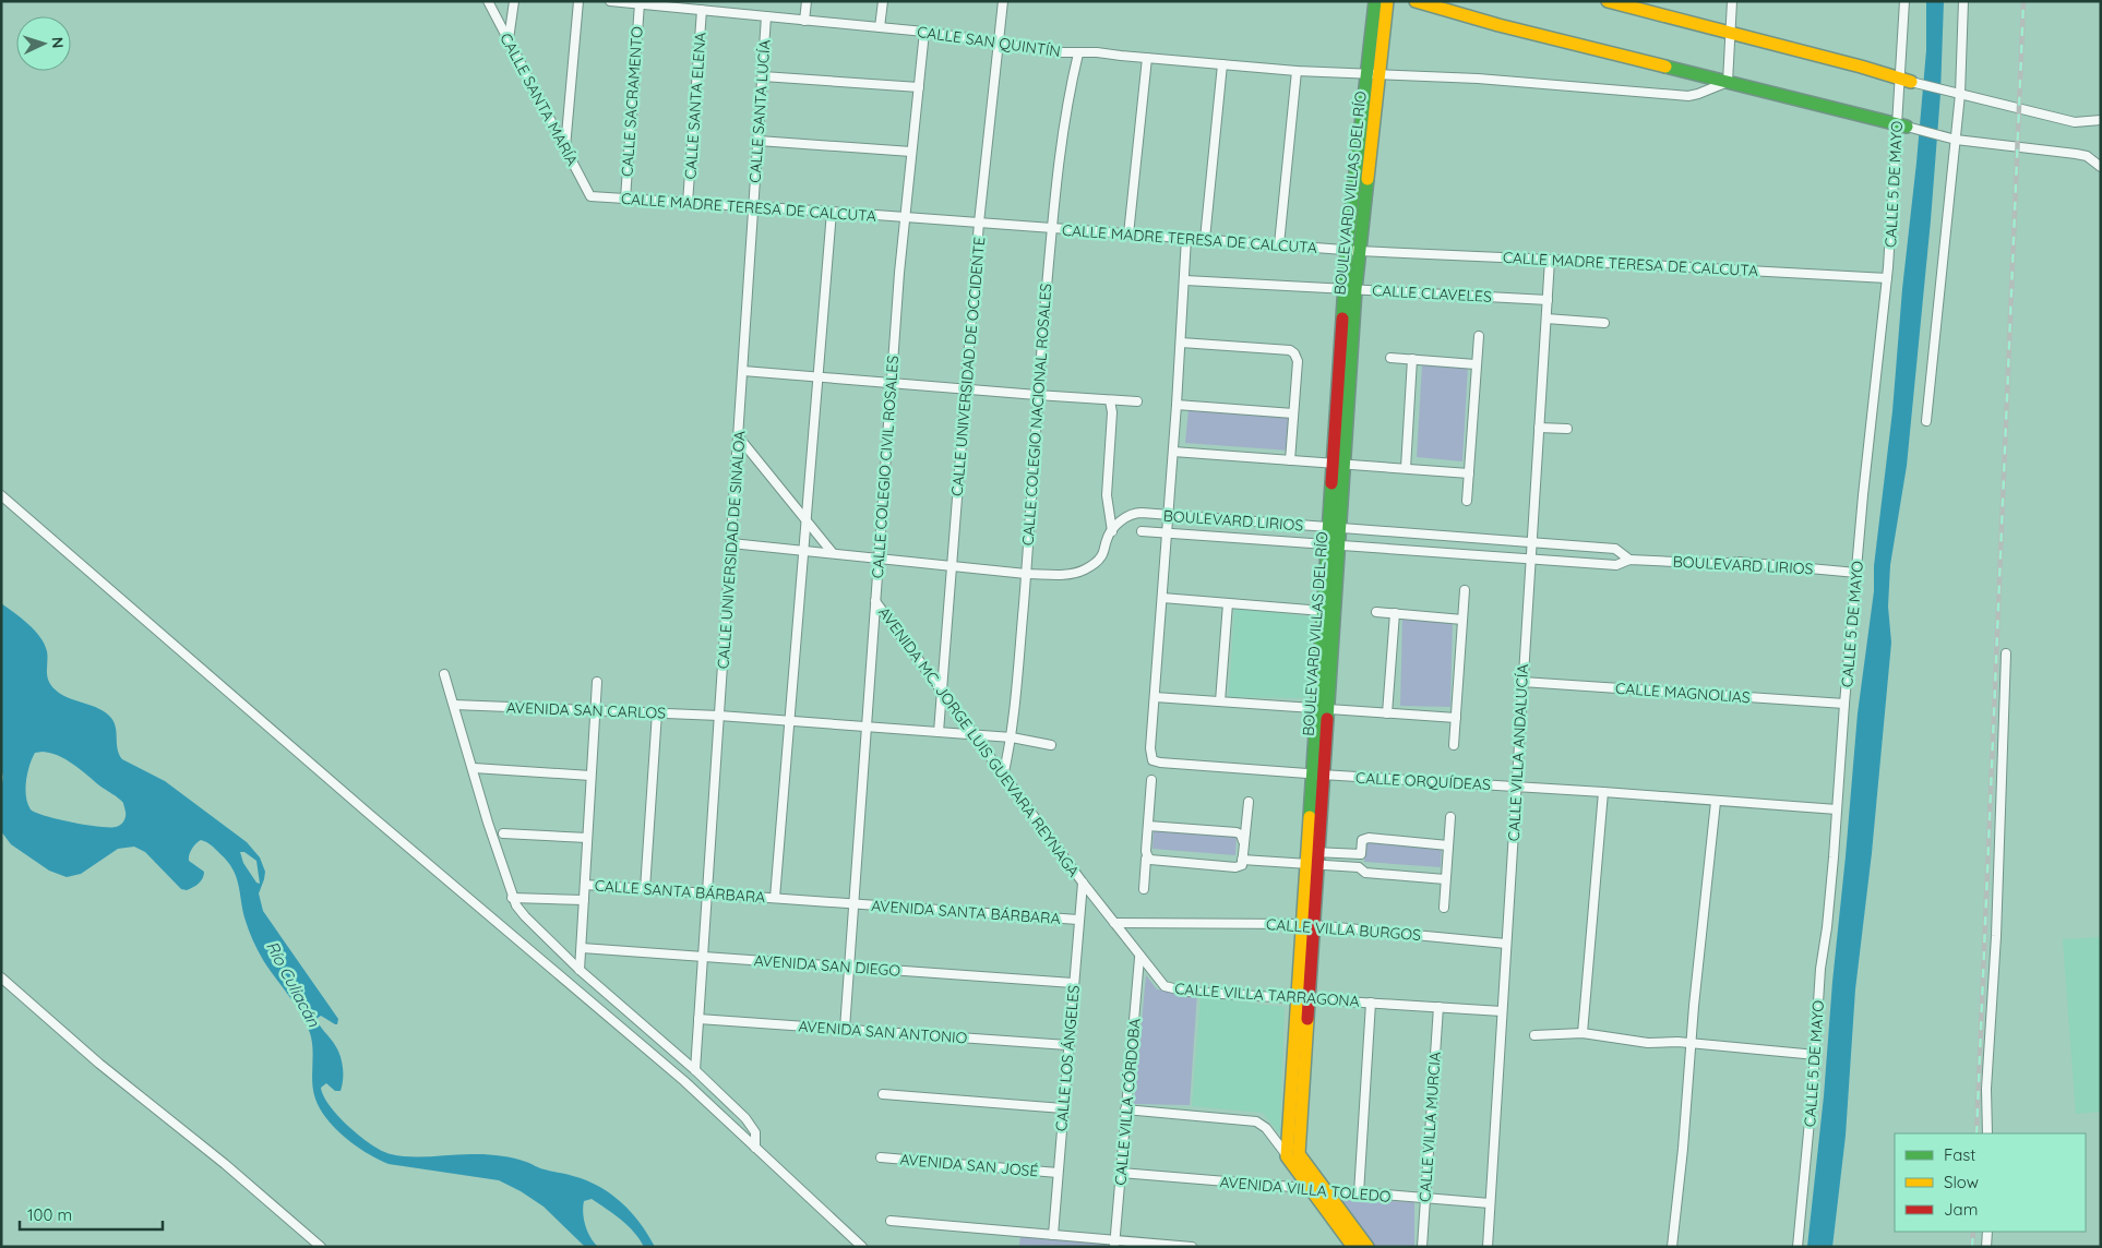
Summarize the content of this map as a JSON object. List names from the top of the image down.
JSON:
{
  "streets": {
    "street": [
      "CALLE SAN QUINTÍN",
      "CALLE SANTA MARÍA",
      "CALLE SACRAMENTO",
      "CALLE SANTA ELENA",
      "CALLE SANTA LUCÍA",
      "CALLE 5 DE MAYO",
      "BOULEVARD VILLAS DEL RÍO",
      "CALLE MADRE TERESA DE CALCUTA",
      "CALLE CLAVELES",
      "CALLE UNIVERSIDAD DE OCCIDENTE",
      "CALLE COLEGIO NACIONAL ROSALES",
      "CALLE COLEGIO CIVIL ROSALES",
      "BOULEVARD LIRIOS",
      "CALLE UNIVERSIDAD DE SINALOA",
      "CALLE MAGNOLIAS",
      "AVENIDA SAN CARLOS",
      "AVENIDA MC. JORGE LUIS GUEVARA REYNAGA",
      "CALLE VILLA ANDALUCÍA",
      "CALLE ORQUÍDEAS",
      "CALLE SANTA BÁRBARA",
      "AVENIDA SANTA BÁRBARA",
      "CALLE VILLA BURGOS",
      "AVENIDA SAN DIEGO",
      "CALLE VILLA TARRAGONA",
      "AVENIDA SAN ANTONIO",
      "CALLE LOS ÁNGELES",
      "CALLE VILLA CÓRDOBA",
      "CALLE VILLA MURCIA",
      "AVENIDA SAN JOSÉ",
      "AVENIDA VILLA TOLEDO"
    ]
  },
  "crossings": [
    ["CALLE SAN QUINTÍN", "CALLE SACRAMENTO"],
    ["CALLE SAN QUINTÍN", "CALLE SANTA ELENA"],
    ["CALLE SAN QUINTÍN", "CALLE SANTA LUCÍA"],
    ["CALLE SAN QUINTÍN", "BOULEVARD VILLAS DEL RÍO"],
    ["CALLE SAN QUINTÍN", "CALLE UNIVERSIDAD DE OCCIDENTE"],
    ["CALLE SAN QUINTÍN", "CALLE COLEGIO NACIONAL ROSALES"],
    ["CALLE SAN QUINTÍN", "CALLE COLEGIO CIVIL ROSALES"],
    ["CALLE SANTA MARÍA", "CALLE MADRE TERESA DE CALCUTA"],
    ["CALLE SACRAMENTO", "CALLE MADRE TERESA DE CALCUTA"],
    ["CALLE SANTA ELENA", "CALLE MADRE TERESA DE CALCUTA"],
    ["CALLE SANTA LUCÍA", "CALLE MADRE TERESA DE CALCUTA"],
    ["CALLE SANTA LUCÍA", "CALLE UNIVERSIDAD DE SINALOA"],
    ["CALLE 5 DE MAYO", "CALLE MADRE TERESA DE CALCUTA"],
    ["CALLE 5 DE MAYO", "BOULEVARD LIRIOS"],
    ["CALLE 5 DE MAYO", "CALLE MAGNOLIAS"],
    ["CALLE 5 DE MAYO", "CALLE ORQUÍDEAS"],
    ["BOULEVARD VILLAS DEL RÍO", "CALLE MADRE TERESA DE CALCUTA"],
    ["BOULEVARD VILLAS DEL RÍO", "CALLE CLAVELES"],
    ["BOULEVARD VILLAS DEL RÍO", "BOULEVARD LIRIOS"],
    ["BOULEVARD VILLAS DEL RÍO", "CALLE ORQUÍDEAS"],
    ["BOULEVARD VILLAS DEL RÍO", "CALLE VILLA BURGOS"],
    ["BOULEVARD VILLAS DEL RÍO", "CALLE VILLA TARRAGONA"],
    ["BOULEVARD VILLAS DEL RÍO", "AVENIDA VILLA TOLEDO"],
    ["CALLE MADRE TERESA DE CALCUTA", "CALLE UNIVERSIDAD DE OCCIDENTE"],
    ["CALLE MADRE TERESA DE CALCUTA", "CALLE COLEGIO NACIONAL ROSALES"],
    ["CALLE MADRE TERESA DE CALCUTA", "CALLE COLEGIO CIVIL ROSALES"],
    ["CALLE MADRE TERESA DE CALCUTA", "CALLE UNIVERSIDAD DE SINALOA"],
    ["CALLE MADRE TERESA DE CALCUTA", "CALLE VILLA ANDALUCÍA"],
    ["CALLE CLAVELES", "CALLE VILLA ANDALUCÍA"],
    ["CALLE UNIVERSIDAD DE OCCIDENTE", "BOULEVARD LIRIOS"],
    ["CALLE UNIVERSIDAD DE OCCIDENTE", "AVENIDA SAN CARLOS"],
    ["CALLE UNIVERSIDAD DE OCCIDENTE", "AVENIDA MC. JORGE LUIS GUEVARA REYNAGA"],
    ["CALLE COLEGIO NACIONAL ROSALES", "BOULEVARD LIRIOS"],
    ["CALLE COLEGIO NACIONAL ROSALES", "AVENIDA SAN CARLOS"],
    ["CALLE COLEGIO NACIONAL ROSALES", "AVENIDA MC. JORGE LUIS GUEVARA REYNAGA"],
    ["CALLE COLEGIO CIVIL ROSALES", "BOULEVARD LIRIOS"],
    ["CALLE COLEGIO CIVIL ROSALES", "AVENIDA SAN CARLOS"],
    ["CALLE COLEGIO CIVIL ROSALES", "AVENIDA MC. JORGE LUIS GUEVARA REYNAGA"],
    ["CALLE COLEGIO CIVIL ROSALES", "CALLE SANTA BÁRBARA"],
    ["CALLE COLEGIO CIVIL ROSALES", "AVENIDA SANTA BÁRBARA"],
    ["CALLE COLEGIO CIVIL ROSALES", "AVENIDA SAN DIEGO"],
    ["CALLE COLEGIO CIVIL ROSALES", "AVENIDA SAN ANTONIO"],
    ["BOULEVARD LIRIOS", "CALLE UNIVERSIDAD DE SINALOA"],
    ["BOULEVARD LIRIOS", "CALLE VILLA ANDALUCÍA"],
    ["CALLE UNIVERSIDAD DE SINALOA", "AVENIDA SAN CARLOS"],
    ["CALLE UNIVERSIDAD DE SINALOA", "CALLE SANTA BÁRBARA"],
    ["CALLE UNIVERSIDAD DE SINALOA", "AVENIDA SAN DIEGO"],
    ["CALLE UNIVERSIDAD DE SINALOA", "AVENIDA SAN ANTONIO"],
    ["CALLE MAGNOLIAS", "CALLE VILLA ANDALUCÍA"],
    ["AVENIDA SAN CARLOS", "AVENIDA MC. JORGE LUIS GUEVARA REYNAGA"],
    ["AVENIDA SAN CARLOS", "CALLE SANTA BÁRBARA"],
    ["AVENIDA MC. JORGE LUIS GUEVARA REYNAGA", "CALLE VILLA TARRAGONA"],
    ["AVENIDA MC. JORGE LUIS GUEVARA REYNAGA", "CALLE LOS ÁNGELES"],
    ["CALLE VILLA ANDALUCÍA", "CALLE ORQUÍDEAS"],
    ["CALLE VILLA ANDALUCÍA", "CALLE VILLA BURGOS"],
    ["CALLE VILLA ANDALUCÍA", "CALLE VILLA TARRAGONA"],
    ["CALLE VILLA ANDALUCÍA", "AVENIDA VILLA TOLEDO"],
    ["CALLE SANTA BÁRBARA", "AVENIDA SANTA BÁRBARA"],
    ["CALLE SANTA BÁRBARA", "AVENIDA SAN DIEGO"],
    ["AVENIDA SANTA BÁRBARA", "CALLE LOS ÁNGELES"],
    ["CALLE VILLA BURGOS", "CALLE VILLA TARRAGONA"],
    ["AVENIDA SAN DIEGO", "CALLE LOS ÁNGELES"],
    ["CALLE VILLA TARRAGONA", "CALLE LOS ÁNGELES"],
    ["CALLE VILLA TARRAGONA", "CALLE VILLA CÓRDOBA"],
    ["CALLE VILLA TARRAGONA", "CALLE VILLA MURCIA"],
    ["AVENIDA SAN ANTONIO", "CALLE LOS ÁNGELES"],
    ["CALLE LOS ÁNGELES", "AVENIDA SAN JOSÉ"],
    ["CALLE VILLA CÓRDOBA", "AVENIDA VILLA TOLEDO"],
    ["CALLE VILLA MURCIA", "AVENIDA VILLA TOLEDO"]
  ],
  "water": ["Río Culiacán"],
  "legend": ["Fast", "Slow", "Jam"],
  "scale_bar": "100 m",
  "north": "right"
}
